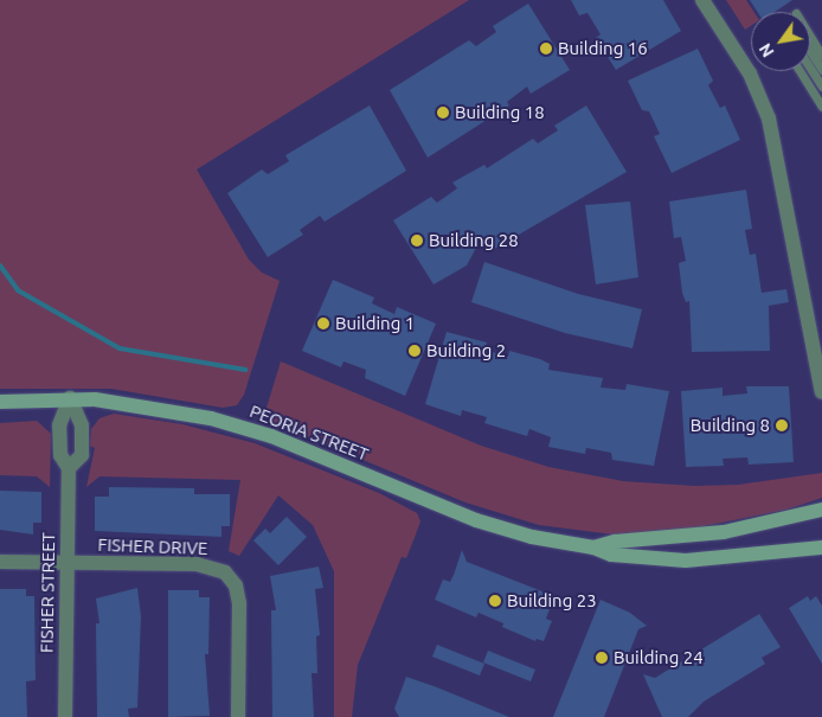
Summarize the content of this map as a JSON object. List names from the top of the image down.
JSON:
{
  "streets": {
    "main road": ["PEORIA STREET"],
    "street": ["FISHER DRIVE", "FISHER STREET"]
  },
  "crossings": [
    ["PEORIA STREET", "FISHER STREET"],
    ["FISHER DRIVE", "FISHER STREET"]
  ],
  "places": [
    "Building 16",
    "Building 18",
    "Building 28",
    "Building 1",
    "Building 2",
    "Building 8",
    "Building 23",
    "Building 24"
  ],
  "north": "bottom left"
}
